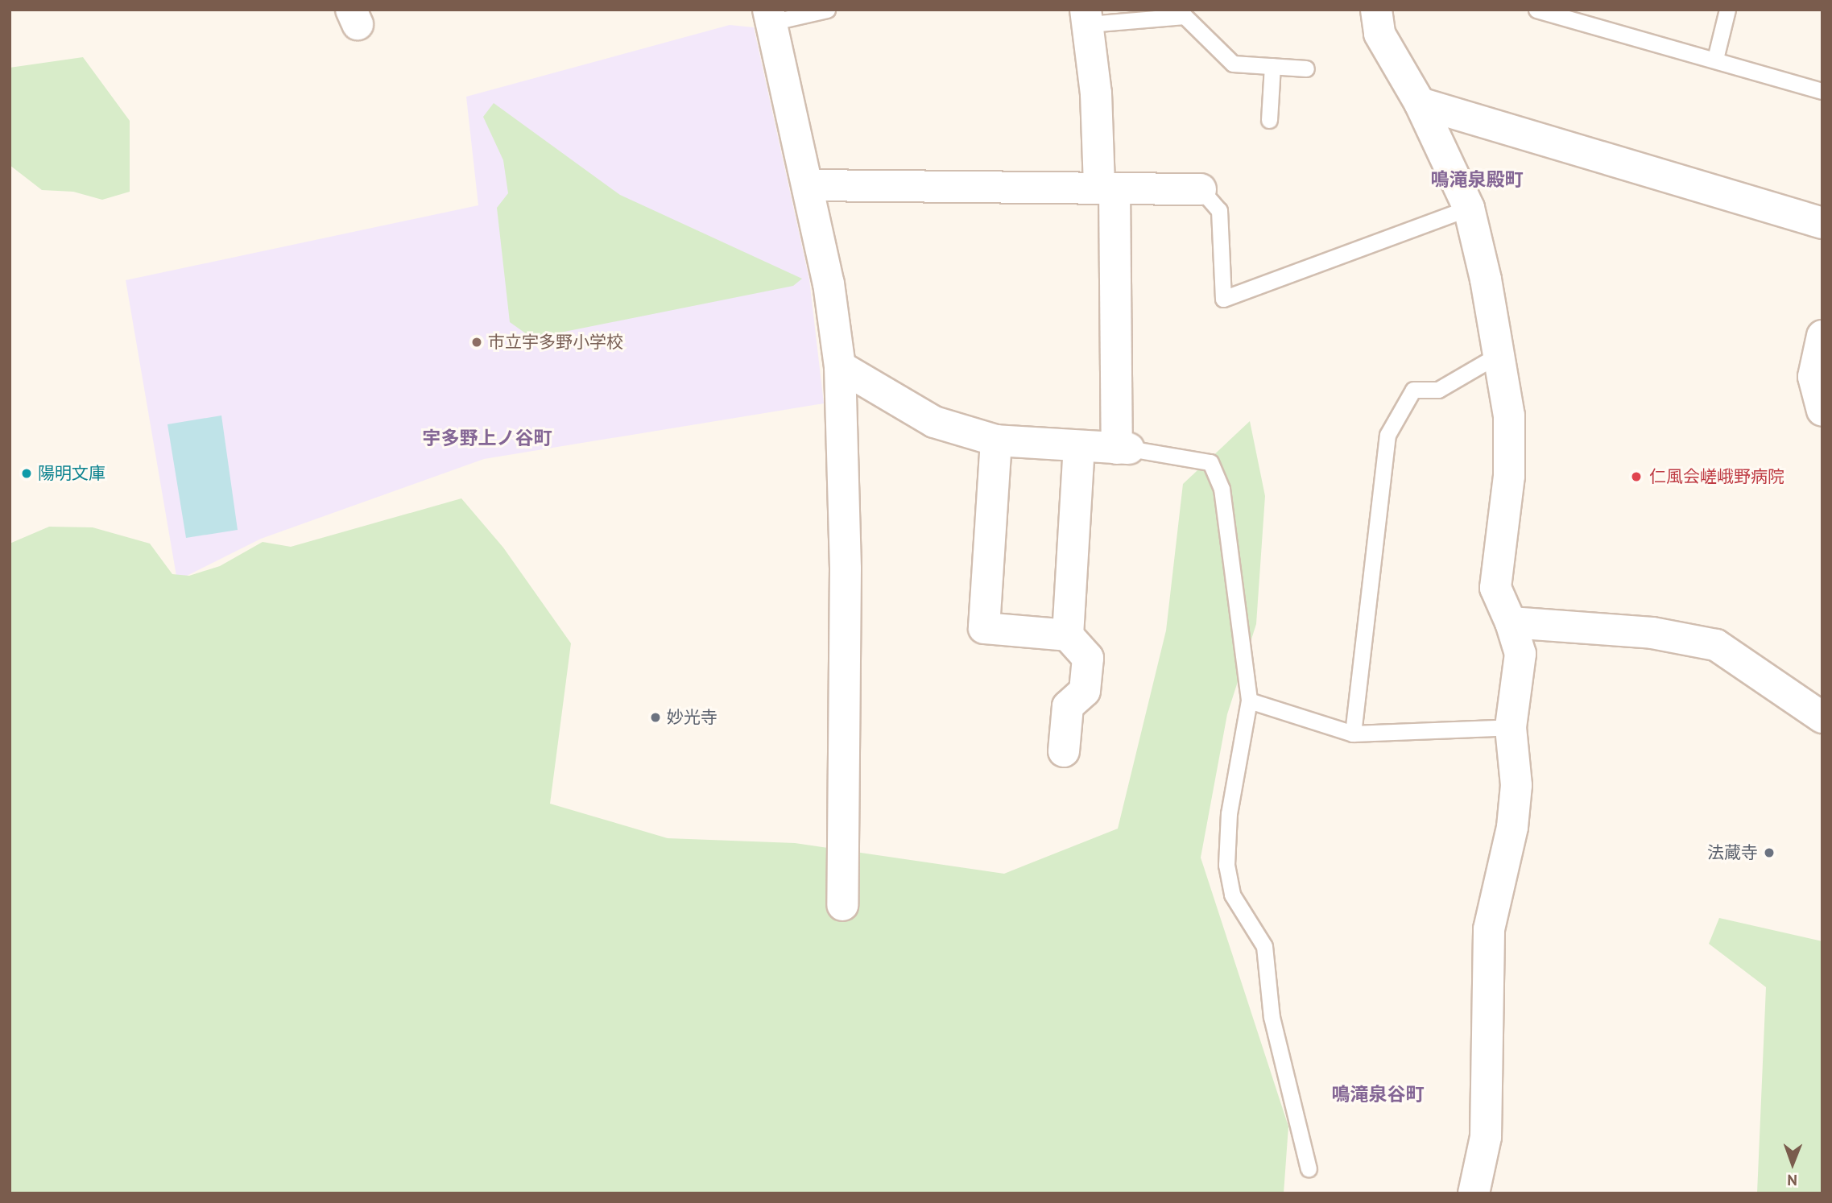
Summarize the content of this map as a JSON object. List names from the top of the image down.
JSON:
{
  "districts": ["鳴滝泉殿町", "宇多野上ノ谷町", "鳴滝泉谷町"],
  "places": [
    "市立宇多野小学校",
    "陽明文庫",
    "仁風会嵯峨野病院",
    "妙光寺",
    "法蔵寺"
  ],
  "north": "bottom"
}
